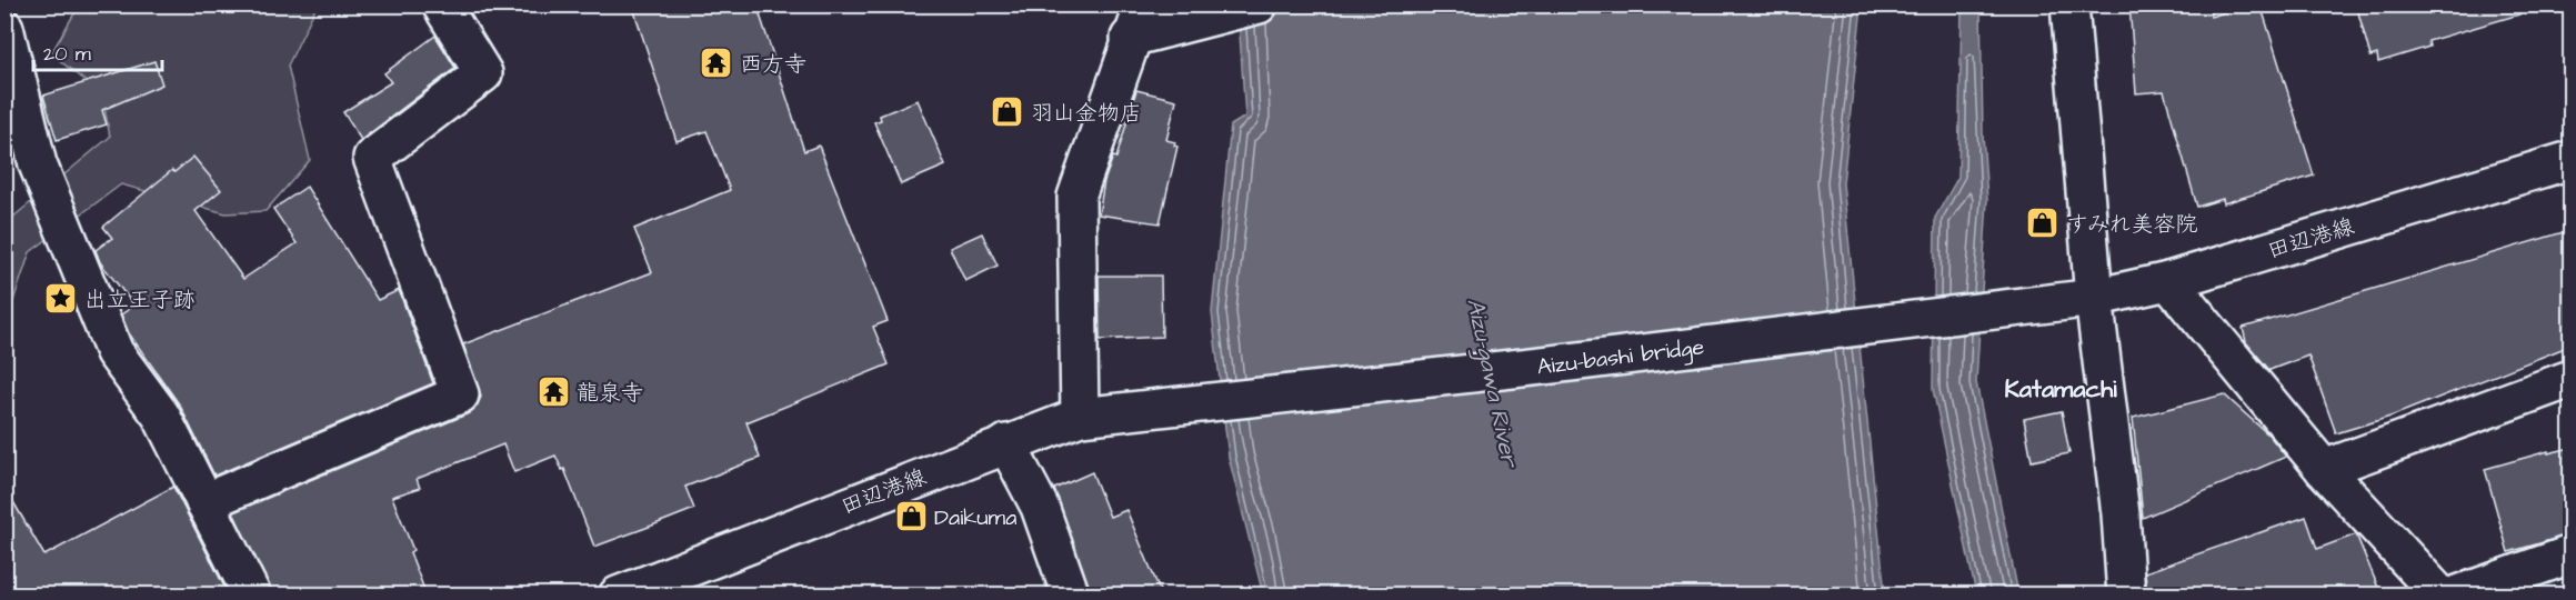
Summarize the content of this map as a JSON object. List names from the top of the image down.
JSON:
{
  "streets": {
    "street": ["田辺港線", "Aizu-bashi bridge"]
  },
  "crossings": [
    ["田辺港線", "Aizu-bashi bridge"]
  ],
  "districts": ["Katamachi"],
  "water": ["Aizu-gawa River"],
  "places": {
    "temple": ["西方寺", "龍泉寺"],
    "shop": ["羽山金物店", "すみれ美容院", "Daikuma"],
    "place": ["出立王子跡"]
  },
  "scale_bar": "20 m"
}
